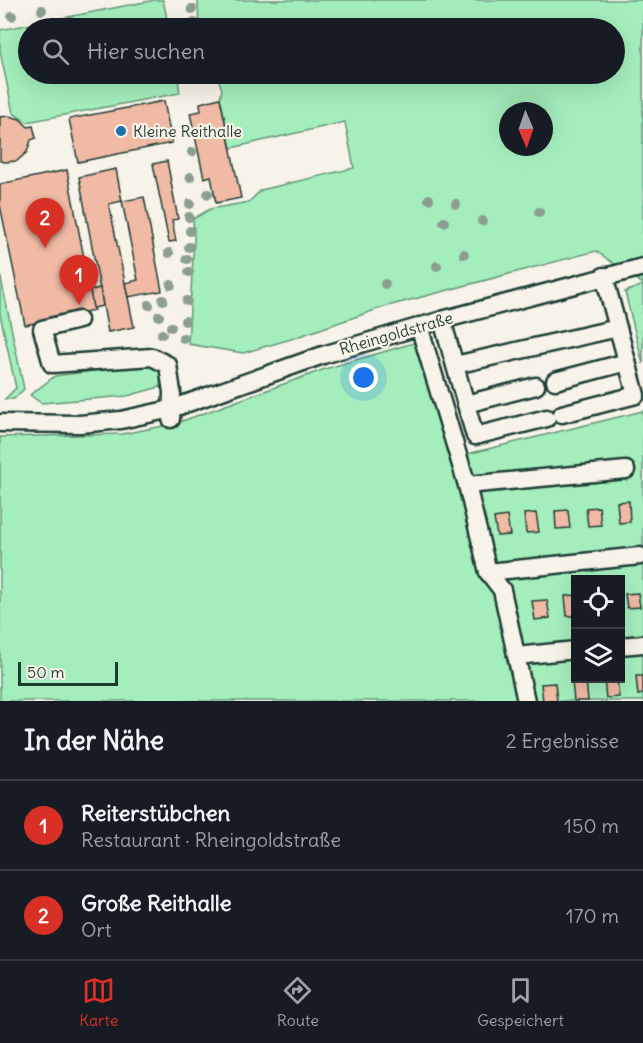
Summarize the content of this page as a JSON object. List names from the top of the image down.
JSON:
{
  "streets": {
    "street": ["Rheingoldstraße"]
  },
  "places": ["Kleine Reithalle"],
  "scale_bar": "50 m",
  "north": "bottom",
  "page": {
    "search": "Hier suchen",
    "pins": ["2", "1"],
    "scale": "50 m",
    "heading": ["In der Nähe", "2 Ergebnisse"],
    "list": [
      {
        "mark": "1",
        "name": "Reiterstübchen",
        "note": "Restaurant · Rheingoldstraße",
        "value": "150 m"
      },
      {
        "mark": "2",
        "name": "Große Reithalle",
        "note": "Ort",
        "value": "170 m"
      }
    ],
    "nav": ["Karte", "Route", "Gespeichert"]
  }
}
